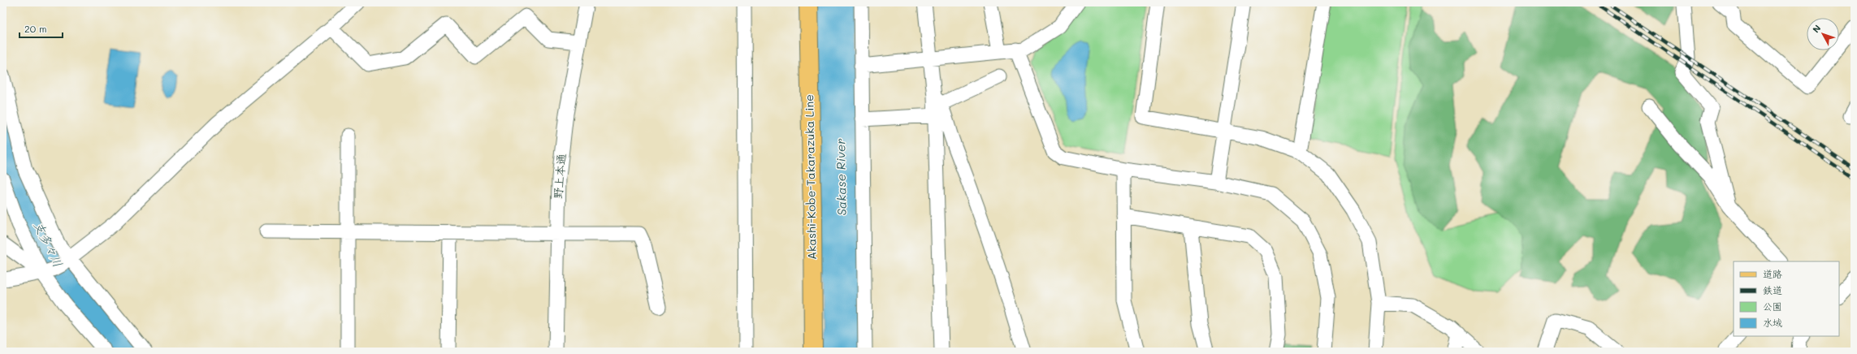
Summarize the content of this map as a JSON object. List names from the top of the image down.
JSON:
{
  "streets": {
    "main road": ["Akashi-Kobe-Takarazuka Line"],
    "street": ["野上本通"]
  },
  "water": ["Sakase River", "支多々川"],
  "legend": [
    "道路",
    "鉄道",
    "公園",
    "水域"
  ],
  "scale_bar": "20 m",
  "north": "top left"
}
